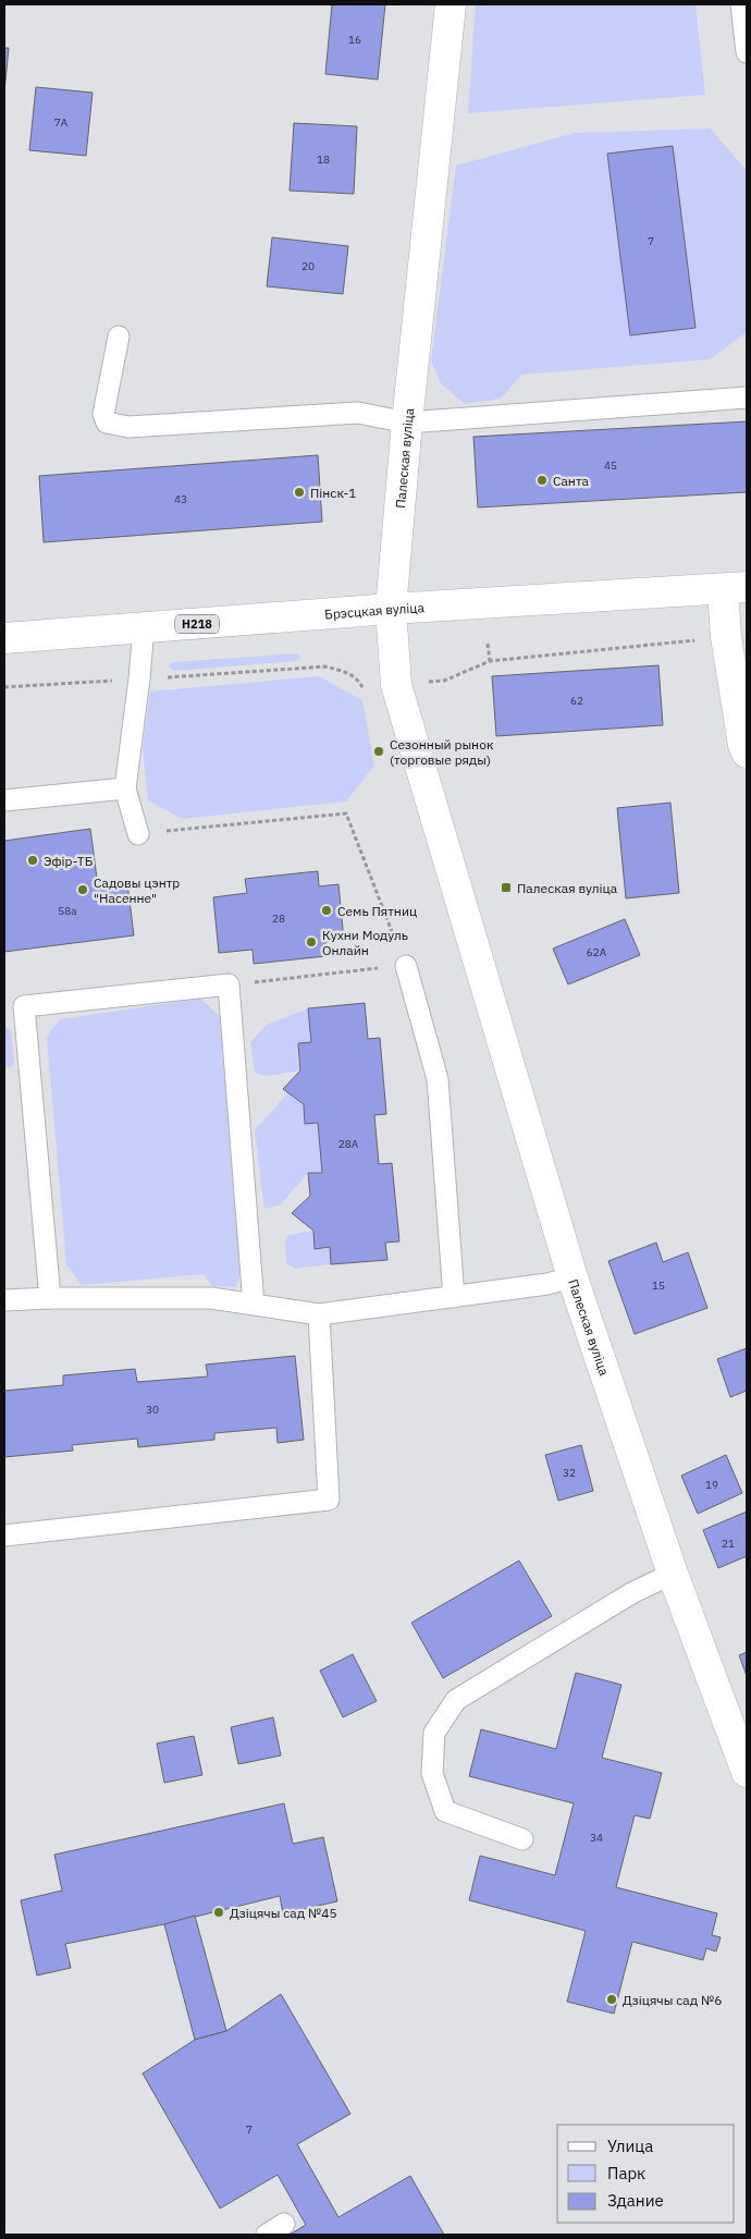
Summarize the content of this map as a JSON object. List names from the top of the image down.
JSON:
{
  "streets": {
    "street": ["Палеская вуліца", "Брэсцкая вуліца", "Н218"]
  },
  "crossings": [
    ["Палеская вуліца", "Брэсцкая вуліца"]
  ],
  "places": {
    "other": [
      "Санта",
      "Пінск-1",
      "Сезонный рынок (торговые ряды)",
      "Эфір-ТБ",
      "Садовы цэнтр \"Насенне\"",
      "Семь Пятниц",
      "Кухни Модуль Онлайн",
      "Дзіцячы сад №45",
      "Дзіцячы сад №6"
    ],
    "transit": ["Палеская вуліца"]
  },
  "house_numbers": [
    "16",
    "7А",
    "18",
    "7",
    "20",
    "45",
    "43",
    "62",
    "58a",
    "28",
    "62А",
    "28А",
    "15",
    "30",
    "32",
    "19",
    "21",
    "34",
    "7"
  ],
  "legend": ["Улица", "Парк", "Здание"]
}
